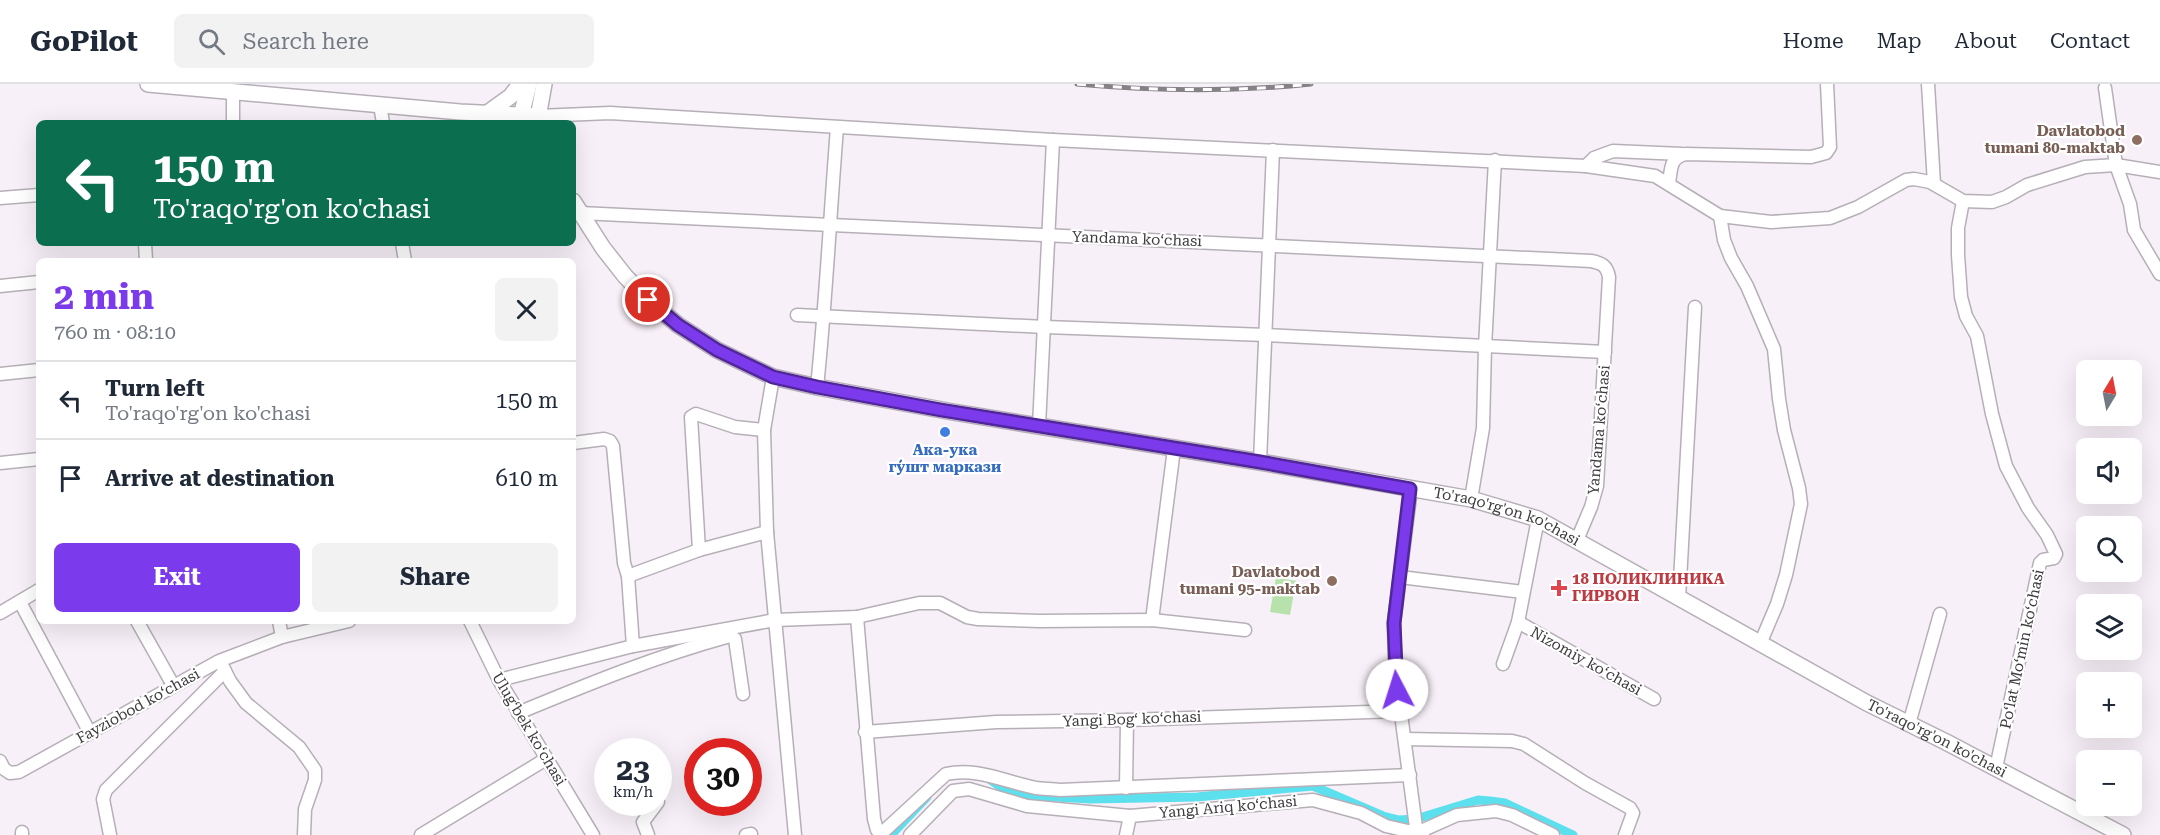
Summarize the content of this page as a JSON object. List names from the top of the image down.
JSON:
{
  "streets": {
    "main road": ["To'raqo'rg'on ko'chasi"],
    "street": [
      "Yandama koʻchasi",
      "Poʻlat Moʻmin koʻchasi",
      "Nizomiy koʻchasi",
      "Fayziobod koʻchasi",
      "Yangi Bogʻ koʻchasi",
      "Ulugʻbek koʻchasi",
      "Yangi Ariq koʻchasi"
    ]
  },
  "crossings": [
    ["Yandama koʻchasi", "To'raqo'rg'on ko'chasi"],
    ["To'raqo'rg'on ko'chasi", "Poʻlat Moʻmin koʻchasi"],
    ["To'raqo'rg'on ko'chasi", "Nizomiy koʻchasi"]
  ],
  "places": {
    "other": ["Davlatobod tumani 80-maktab", "Ака-ука гу́шт маркази", "Davlatobod tumani 95-maktab"],
    "health": ["18 ПОЛИКЛИНИКА ГИРВОН"]
  },
  "north": "top",
  "page": {
    "header": "GoPilot",
    "search": "Search here",
    "nav": [
      "Home",
      "Map",
      "About",
      "Contact"
    ],
    "turn": ["150 m", "To'raqo'rg'on ko'chasi"],
    "heading": ["2 min", "760 m · 08:10"],
    "map_buttons": ["+", "−"],
    "list": [
      {
        "name": "Turn left",
        "note": "To'raqo'rg'on ko'chasi",
        "value": "150 m"
      },
      {
        "name": "Arrive at destination",
        "value": "610 m"
      }
    ],
    "buttons": ["Exit", "Share"],
    "speed": "23 km/h",
    "limit": "30"
  }
}
